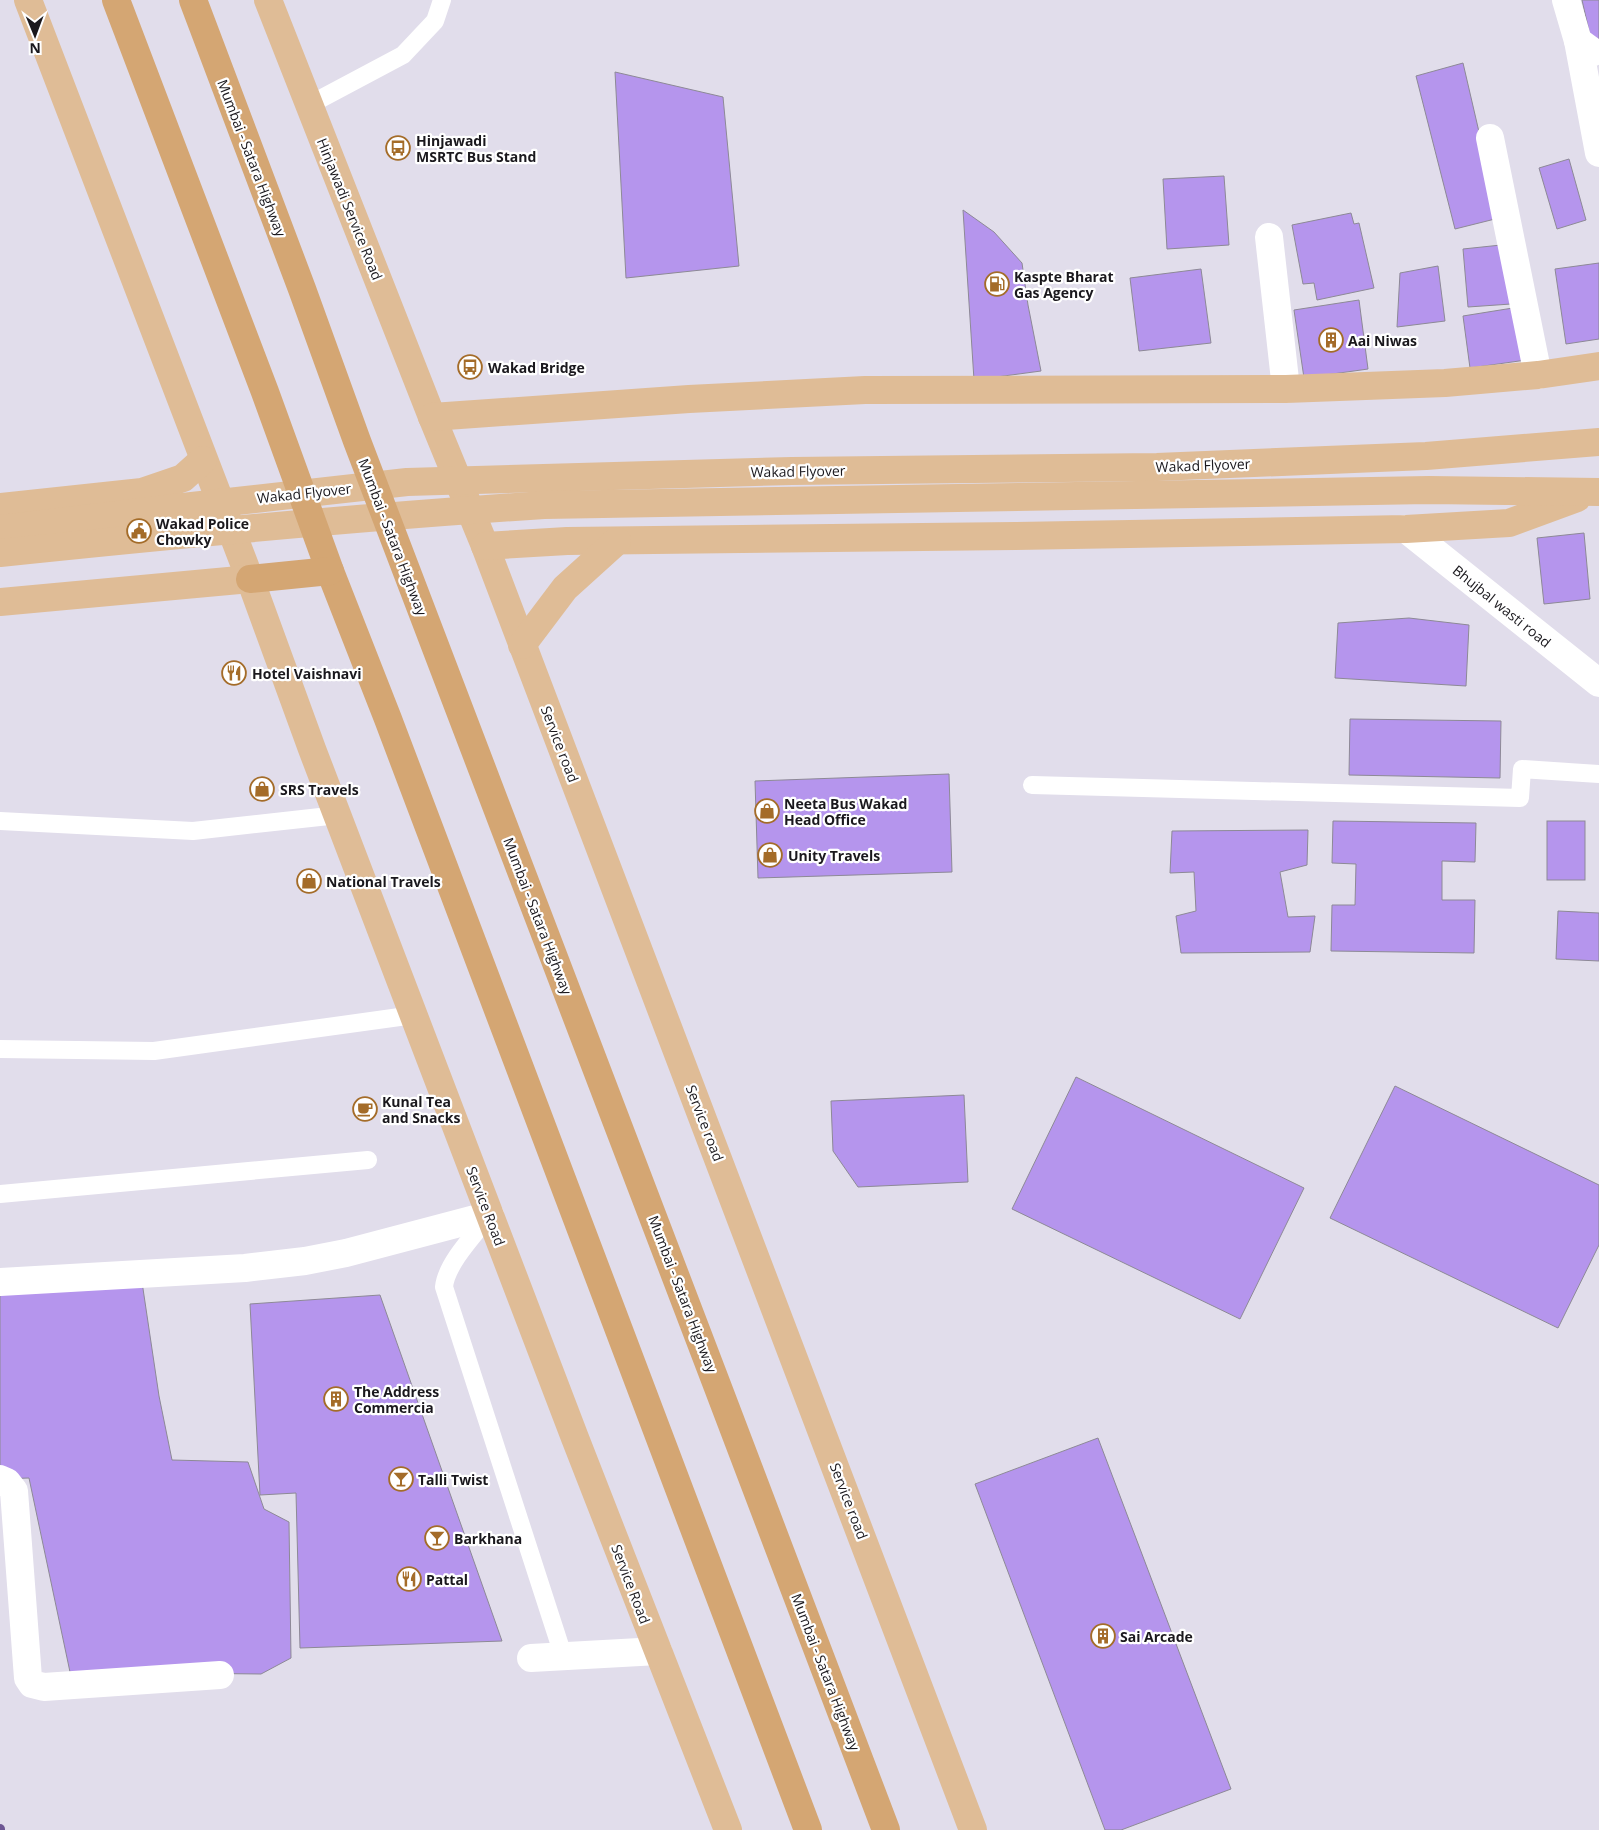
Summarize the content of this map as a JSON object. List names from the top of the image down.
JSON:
{
  "streets": {
    "highway": ["Mumbai - Satara Highway"],
    "main road": [
      "Hinjawadi Service Road",
      "Wakad Flyover",
      "Service road",
      "Service Road"
    ],
    "street": ["Bhujbal wasti road"]
  },
  "crossings": [
    ["Hinjawadi Service Road", "Service road"]
  ],
  "places": {
    "bus stop": ["Hinjawadi MSRTC Bus Stand", "Wakad Bridge"],
    "fuel station": ["Kaspte Bharat Gas Agency"],
    "building": ["Aai Niwas", "The Address Commercia", "Sai Arcade"],
    "public building": ["Wakad Police Chowky"],
    "restaurant": ["Hotel Vaishnavi", "Pattal"],
    "shop": [
      "SRS Travels",
      "Neeta Bus Wakad Head Office",
      "Unity Travels",
      "National Travels"
    ],
    "cafe": ["Kunal Tea and Snacks"],
    "bar": ["Talli Twist", "Barkhana"]
  },
  "north": "bottom"
}
